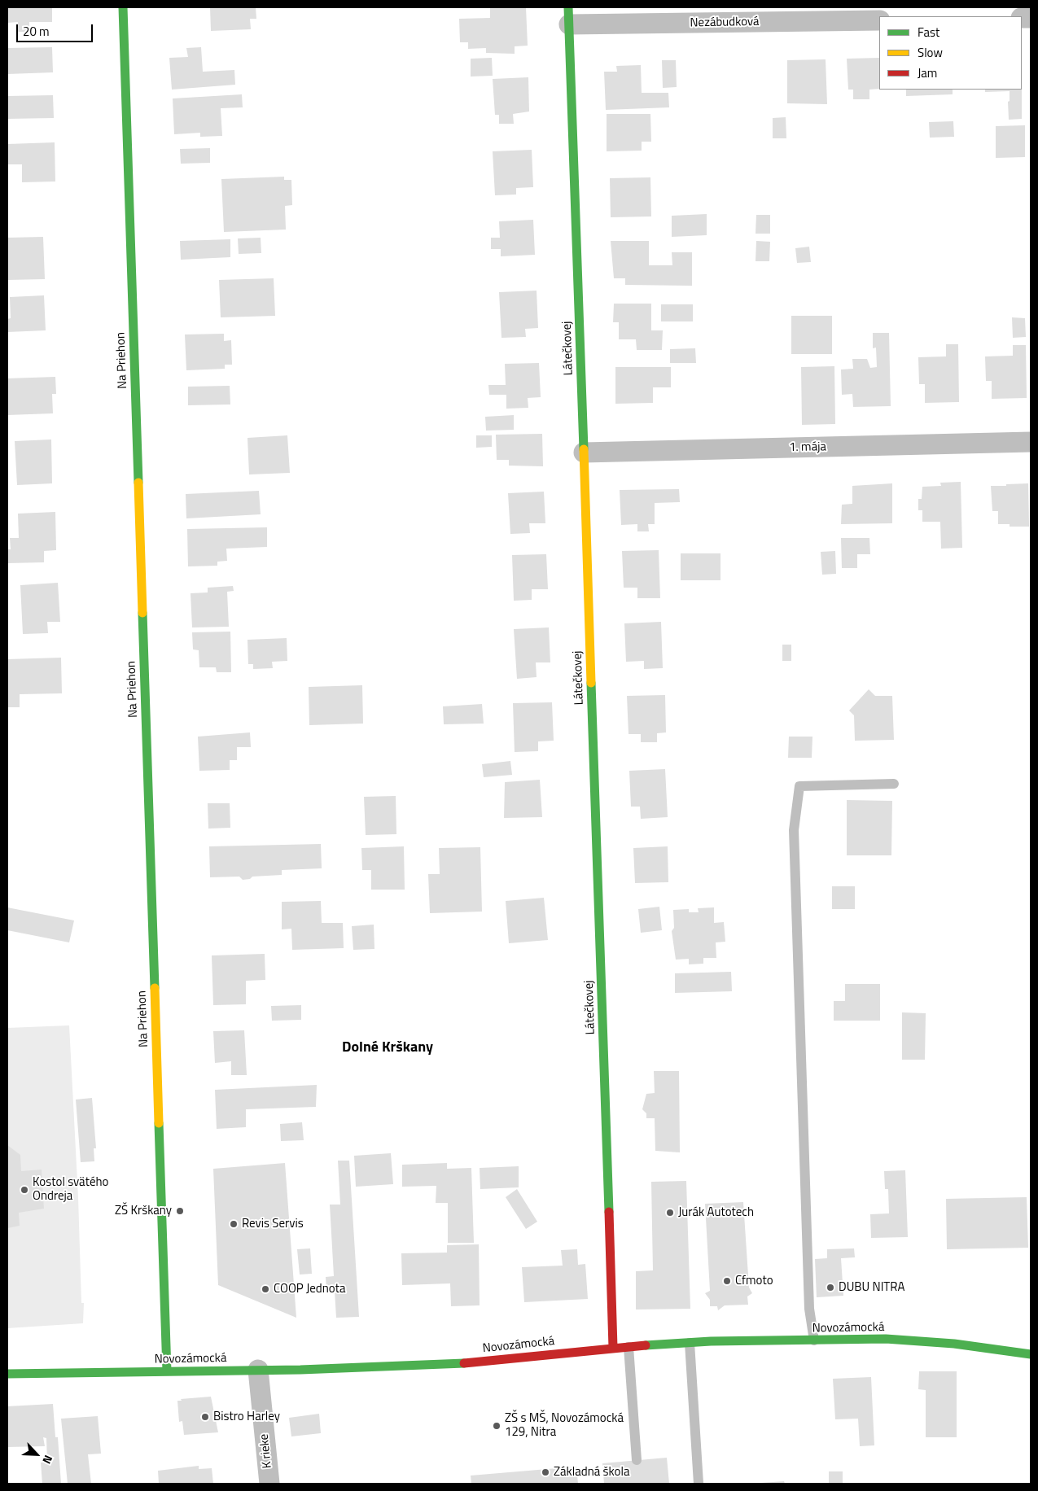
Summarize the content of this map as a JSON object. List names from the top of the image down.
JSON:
{
  "streets": {
    "street": [
      "Nezábudková",
      "Látečkovej",
      "Na Priehon",
      "1. mája",
      "Novozámocká",
      "K rieke"
    ]
  },
  "crossings": [
    ["Nezábudková", "Látečkovej"],
    ["Látečkovej", "1. mája"],
    ["Látečkovej", "Novozámocká"],
    ["Na Priehon", "Novozámocká"],
    ["Novozámocká", "K rieke"]
  ],
  "districts": ["Dolné Krškany"],
  "places": [
    "Kostol svätého Ondreja",
    "ZŠ Krškany",
    "Jurák Autotech",
    "Revis Servis",
    "Cfmoto",
    "DUBU NITRA",
    "COOP Jednota",
    "Bistro Harley",
    "ZŠ s MŠ, Novozámocká 129, Nitra",
    "Základná škola"
  ],
  "legend": ["Fast", "Slow", "Jam"],
  "scale_bar": "20 m",
  "north": "bottom right"
}
